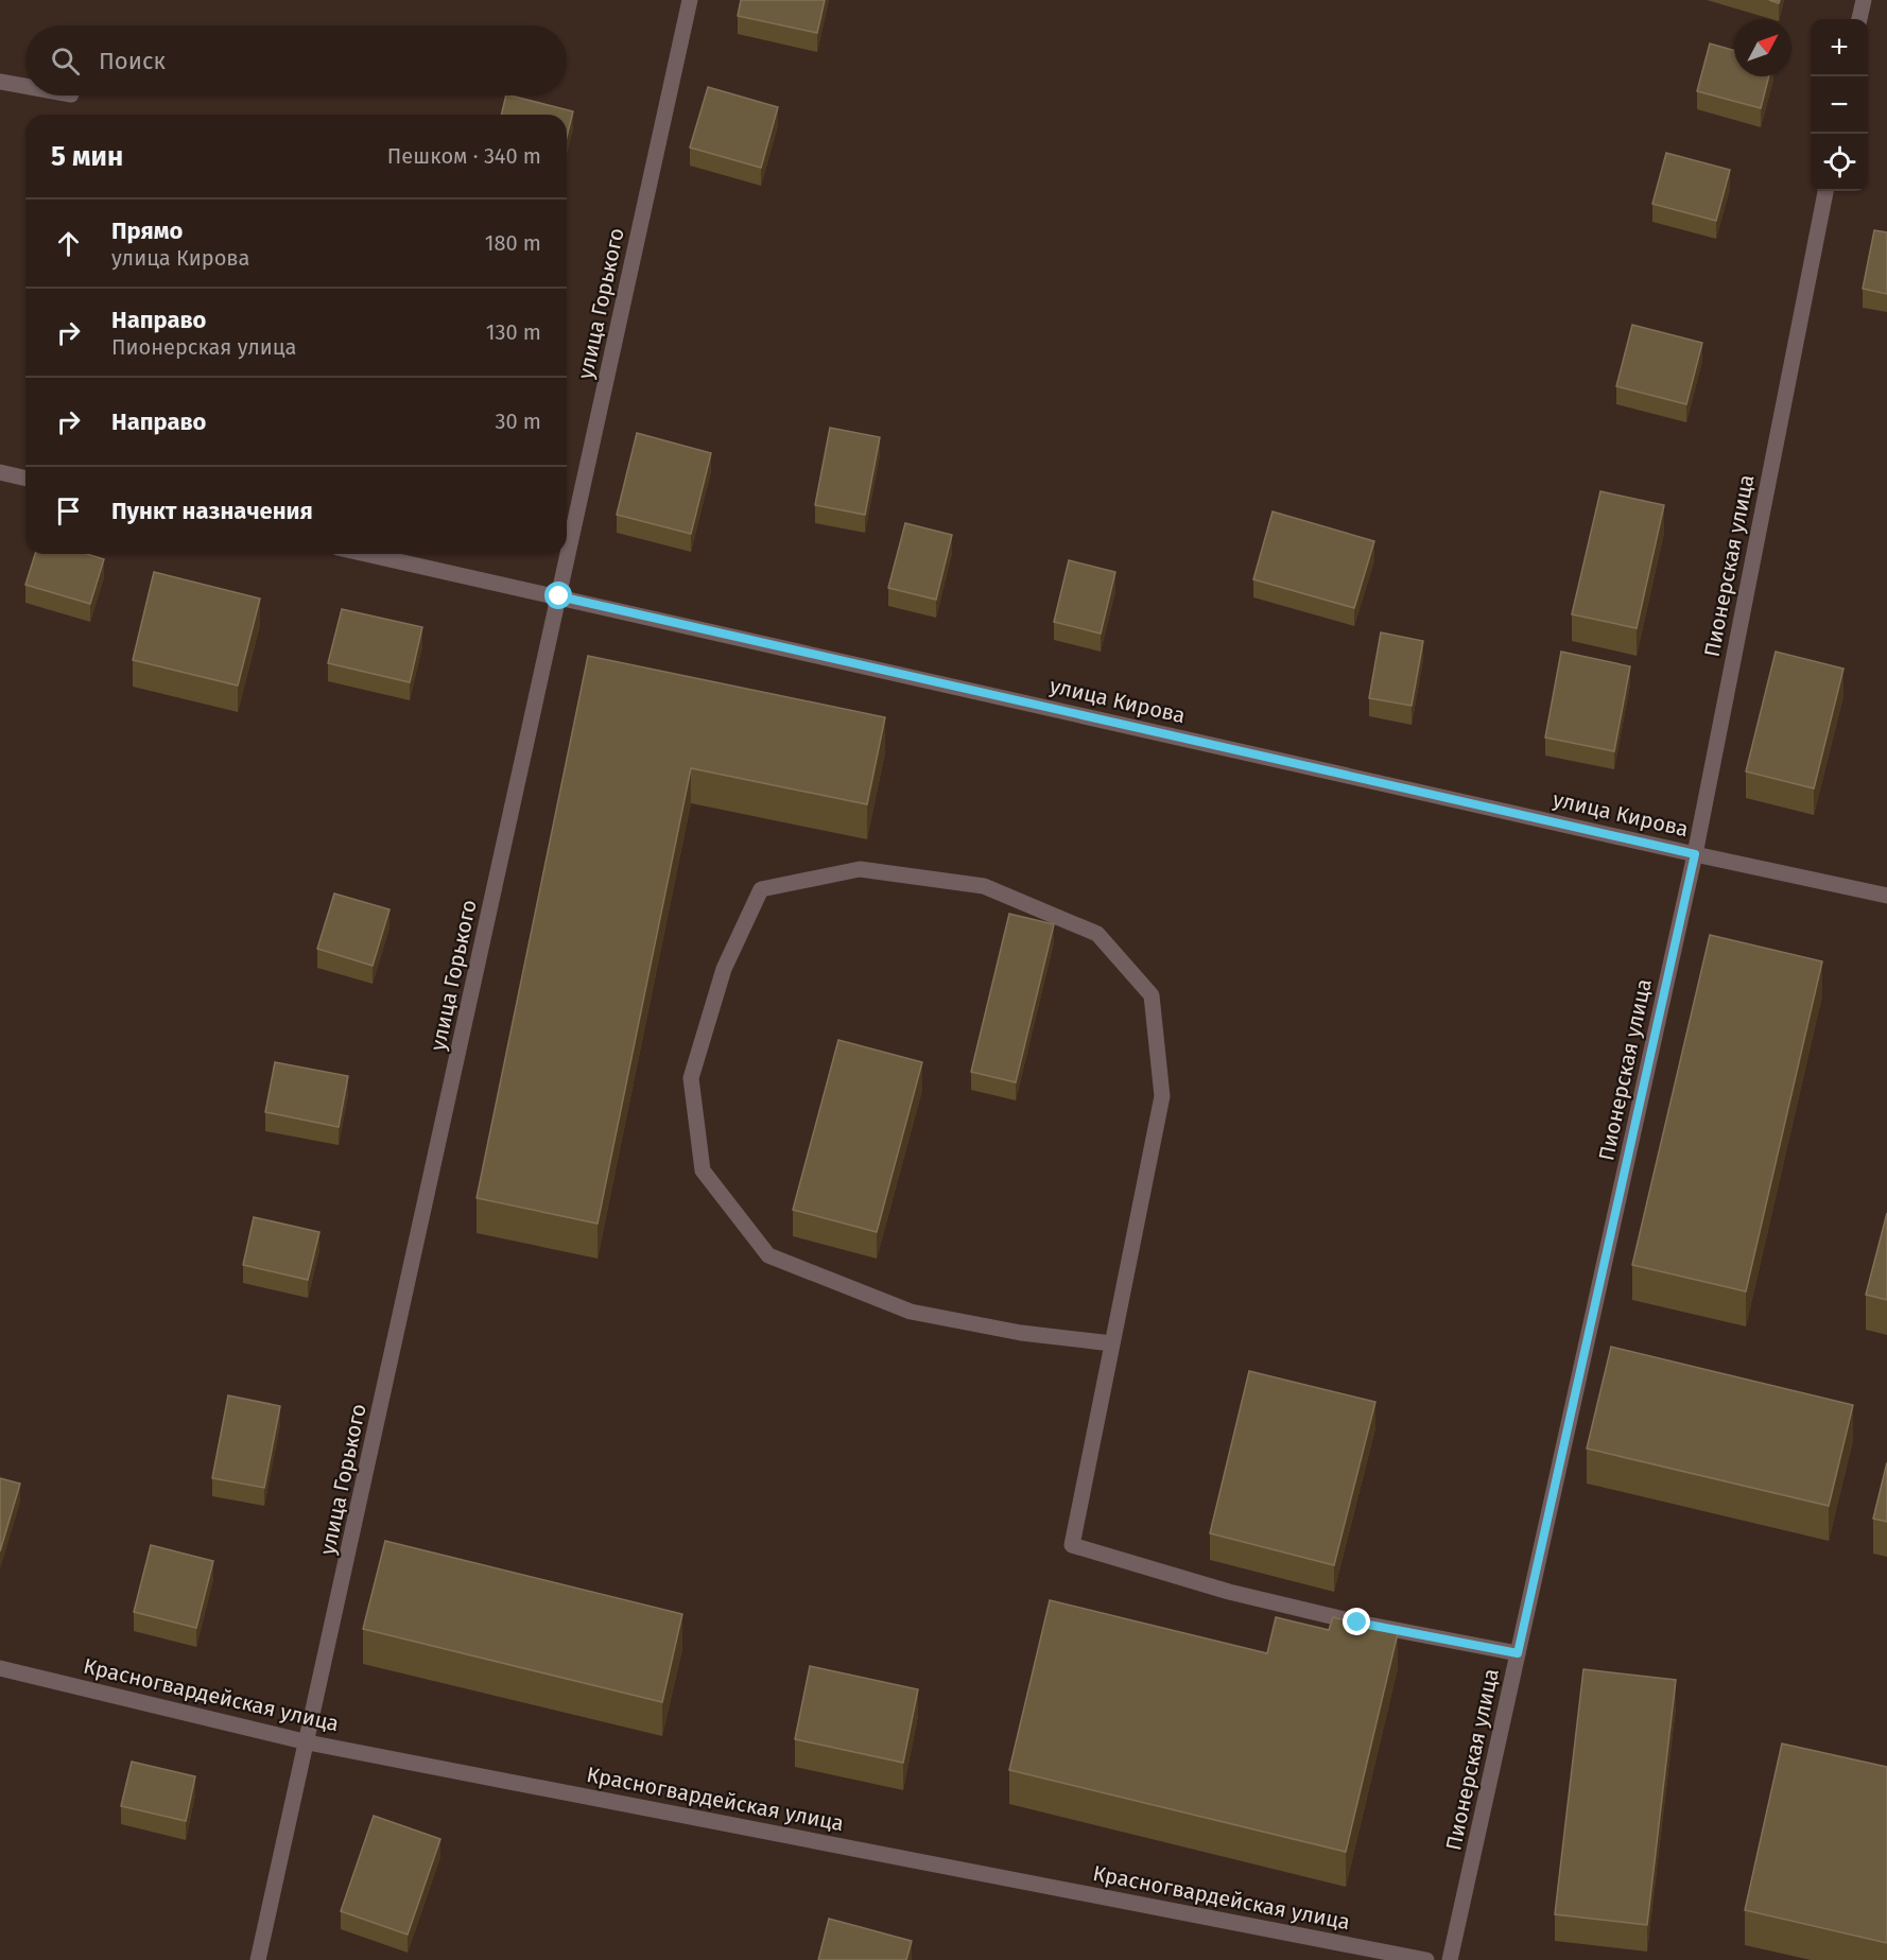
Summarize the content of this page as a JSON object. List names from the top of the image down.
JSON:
{
  "streets": {
    "street": [
      "улица Горького",
      "Пионерская улица",
      "улица Кирова",
      "Красногвардейская улица"
    ]
  },
  "crossings": [
    ["улица Горького", "улица Кирова"],
    ["улица Горького", "Красногвардейская улица"],
    ["Пионерская улица", "улица Кирова"]
  ],
  "north": "top right",
  "page": {
    "map_buttons": ["+", "−"],
    "search": "Поиск",
    "heading": ["5 мин", "Пешком · 340 m"],
    "list": [
      ["Прямо", "улица Кирова", "180 m"],
      ["Направо", "Пионерская улица", "130 m"],
      ["Направо", "30 m"],
      "Пункт назначения"
    ]
  }
}
